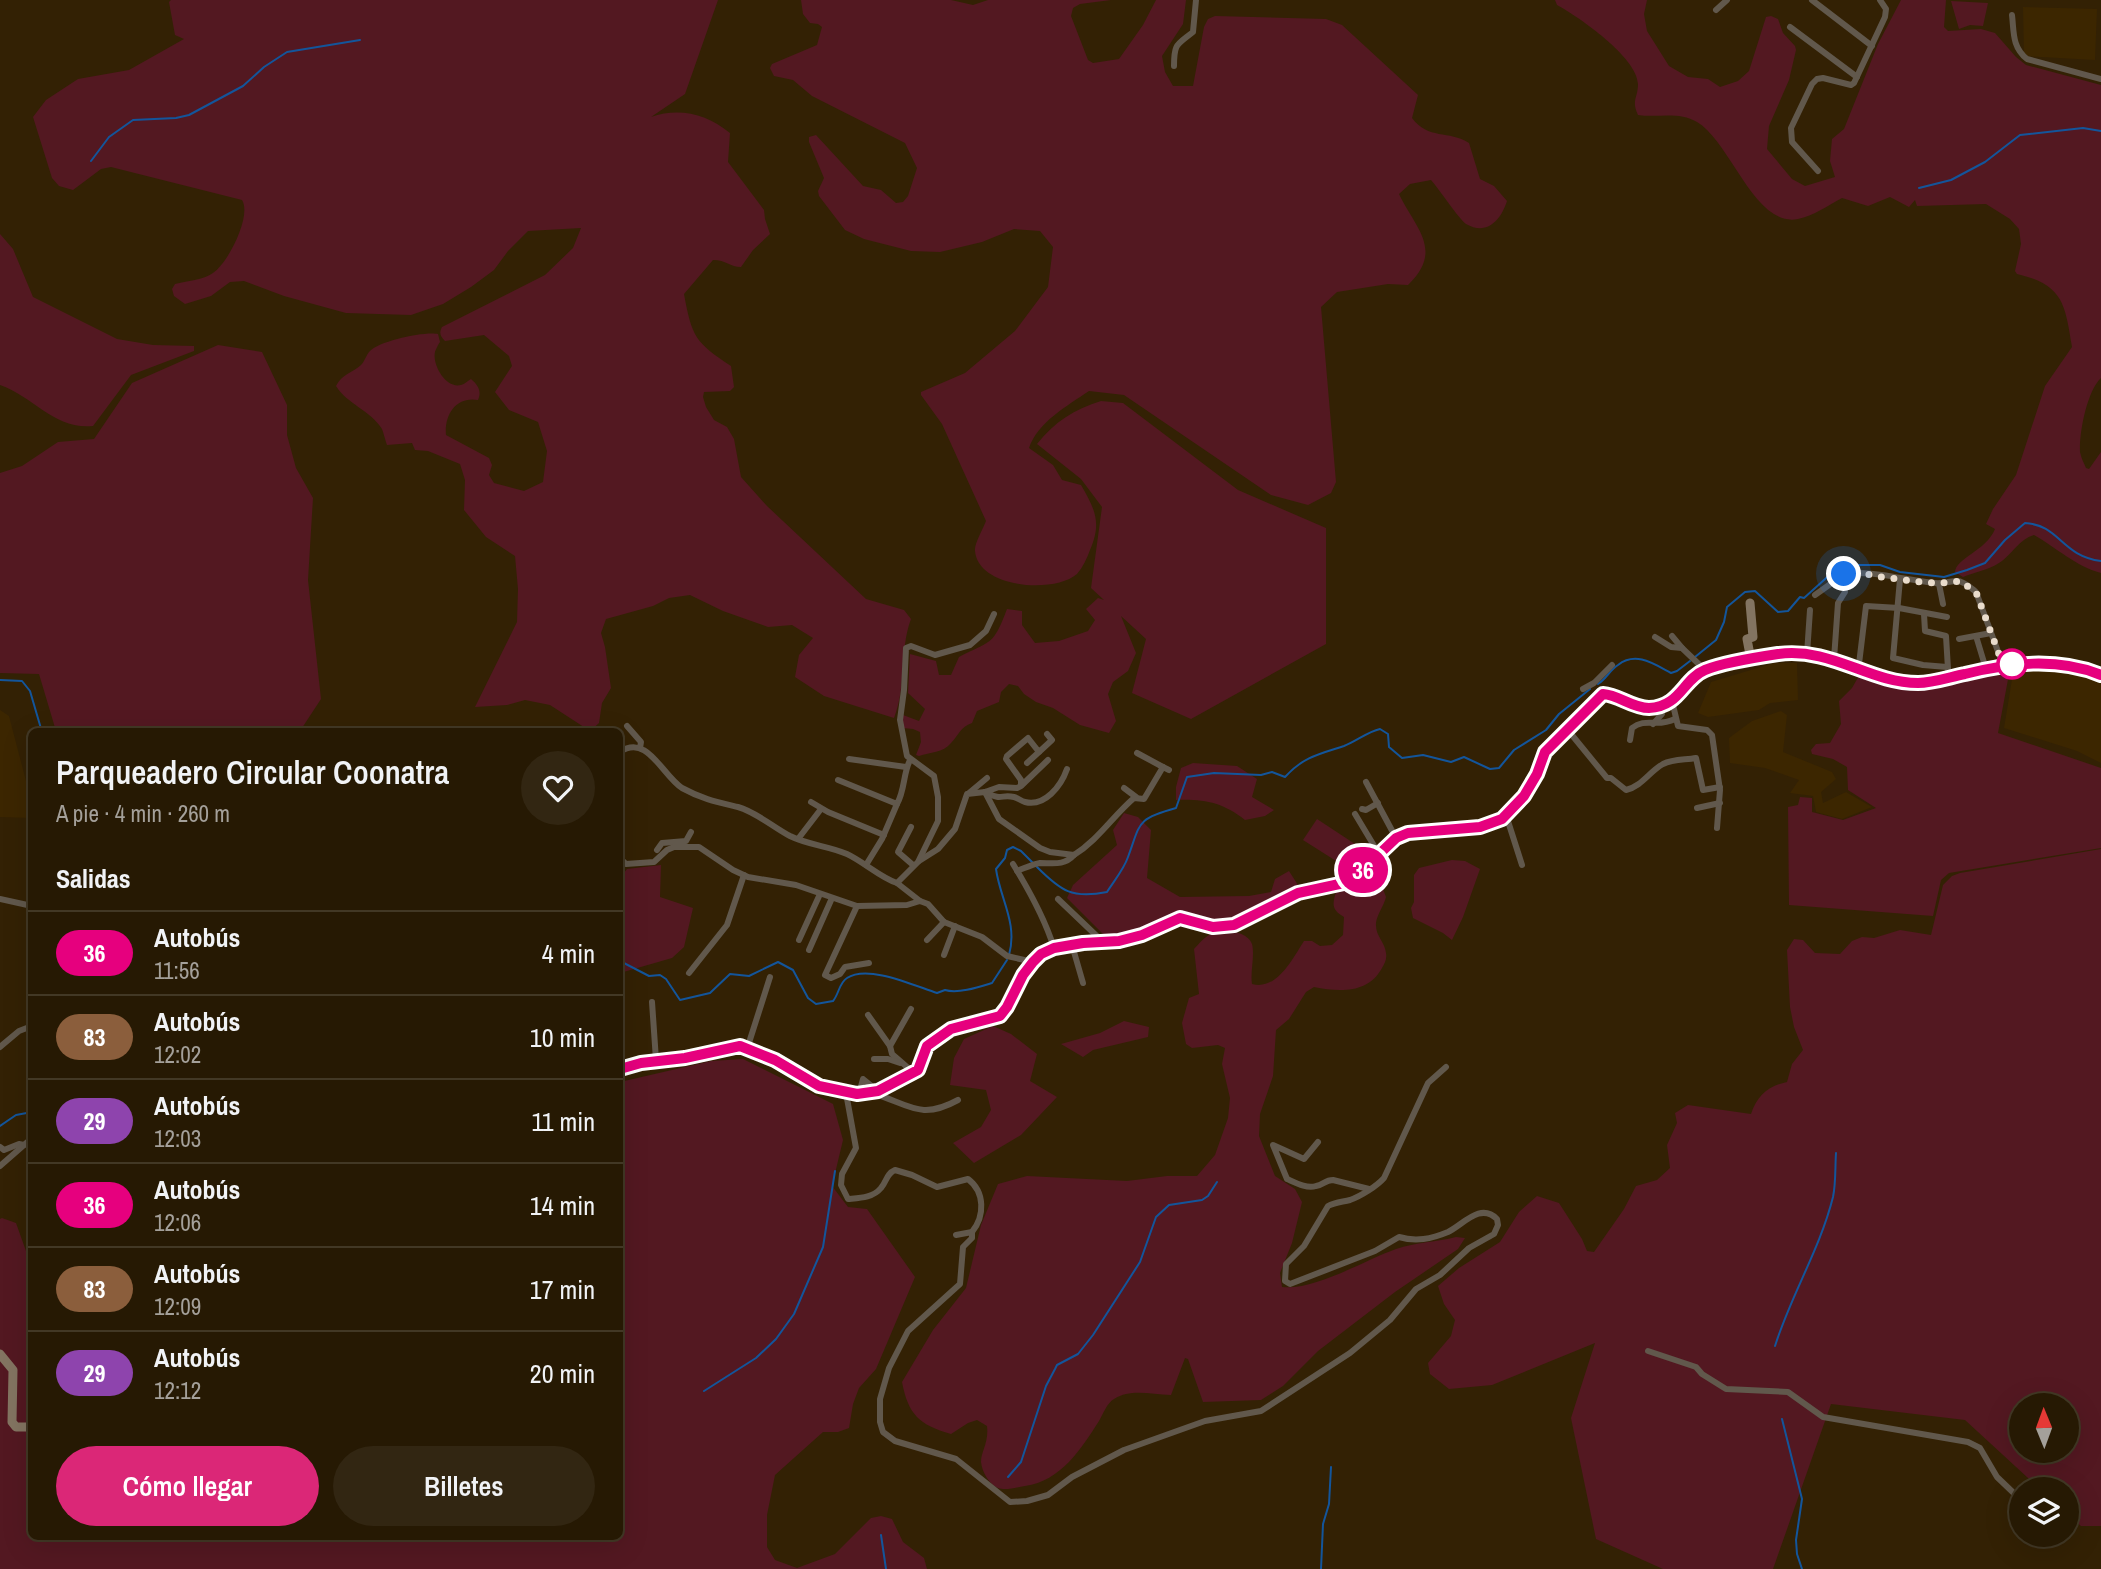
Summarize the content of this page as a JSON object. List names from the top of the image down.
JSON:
{
  "lines": ["bus line 36"],
  "north": "top",
  "page": {
    "on_map": "36",
    "heading": [
      ["Parqueadero Circular Coonatra", "A pie · 4 min · 260 m"],
      "Salidas"
    ],
    "list": [
      {
        "mark": "36",
        "name": "Autobús",
        "note": "11:56",
        "value": "4 min"
      },
      {
        "mark": "83",
        "name": "Autobús",
        "note": "12:02",
        "value": "10 min"
      },
      {
        "mark": "29",
        "name": "Autobús",
        "note": "12:03",
        "value": "11 min"
      },
      {
        "mark": "36",
        "name": "Autobús",
        "note": "12:06",
        "value": "14 min"
      },
      {
        "mark": "83",
        "name": "Autobús",
        "note": "12:09",
        "value": "17 min"
      },
      {
        "mark": "29",
        "name": "Autobús",
        "note": "12:12",
        "value": "20 min"
      }
    ],
    "buttons": ["Cómo llegar", "Billetes"]
  }
}
